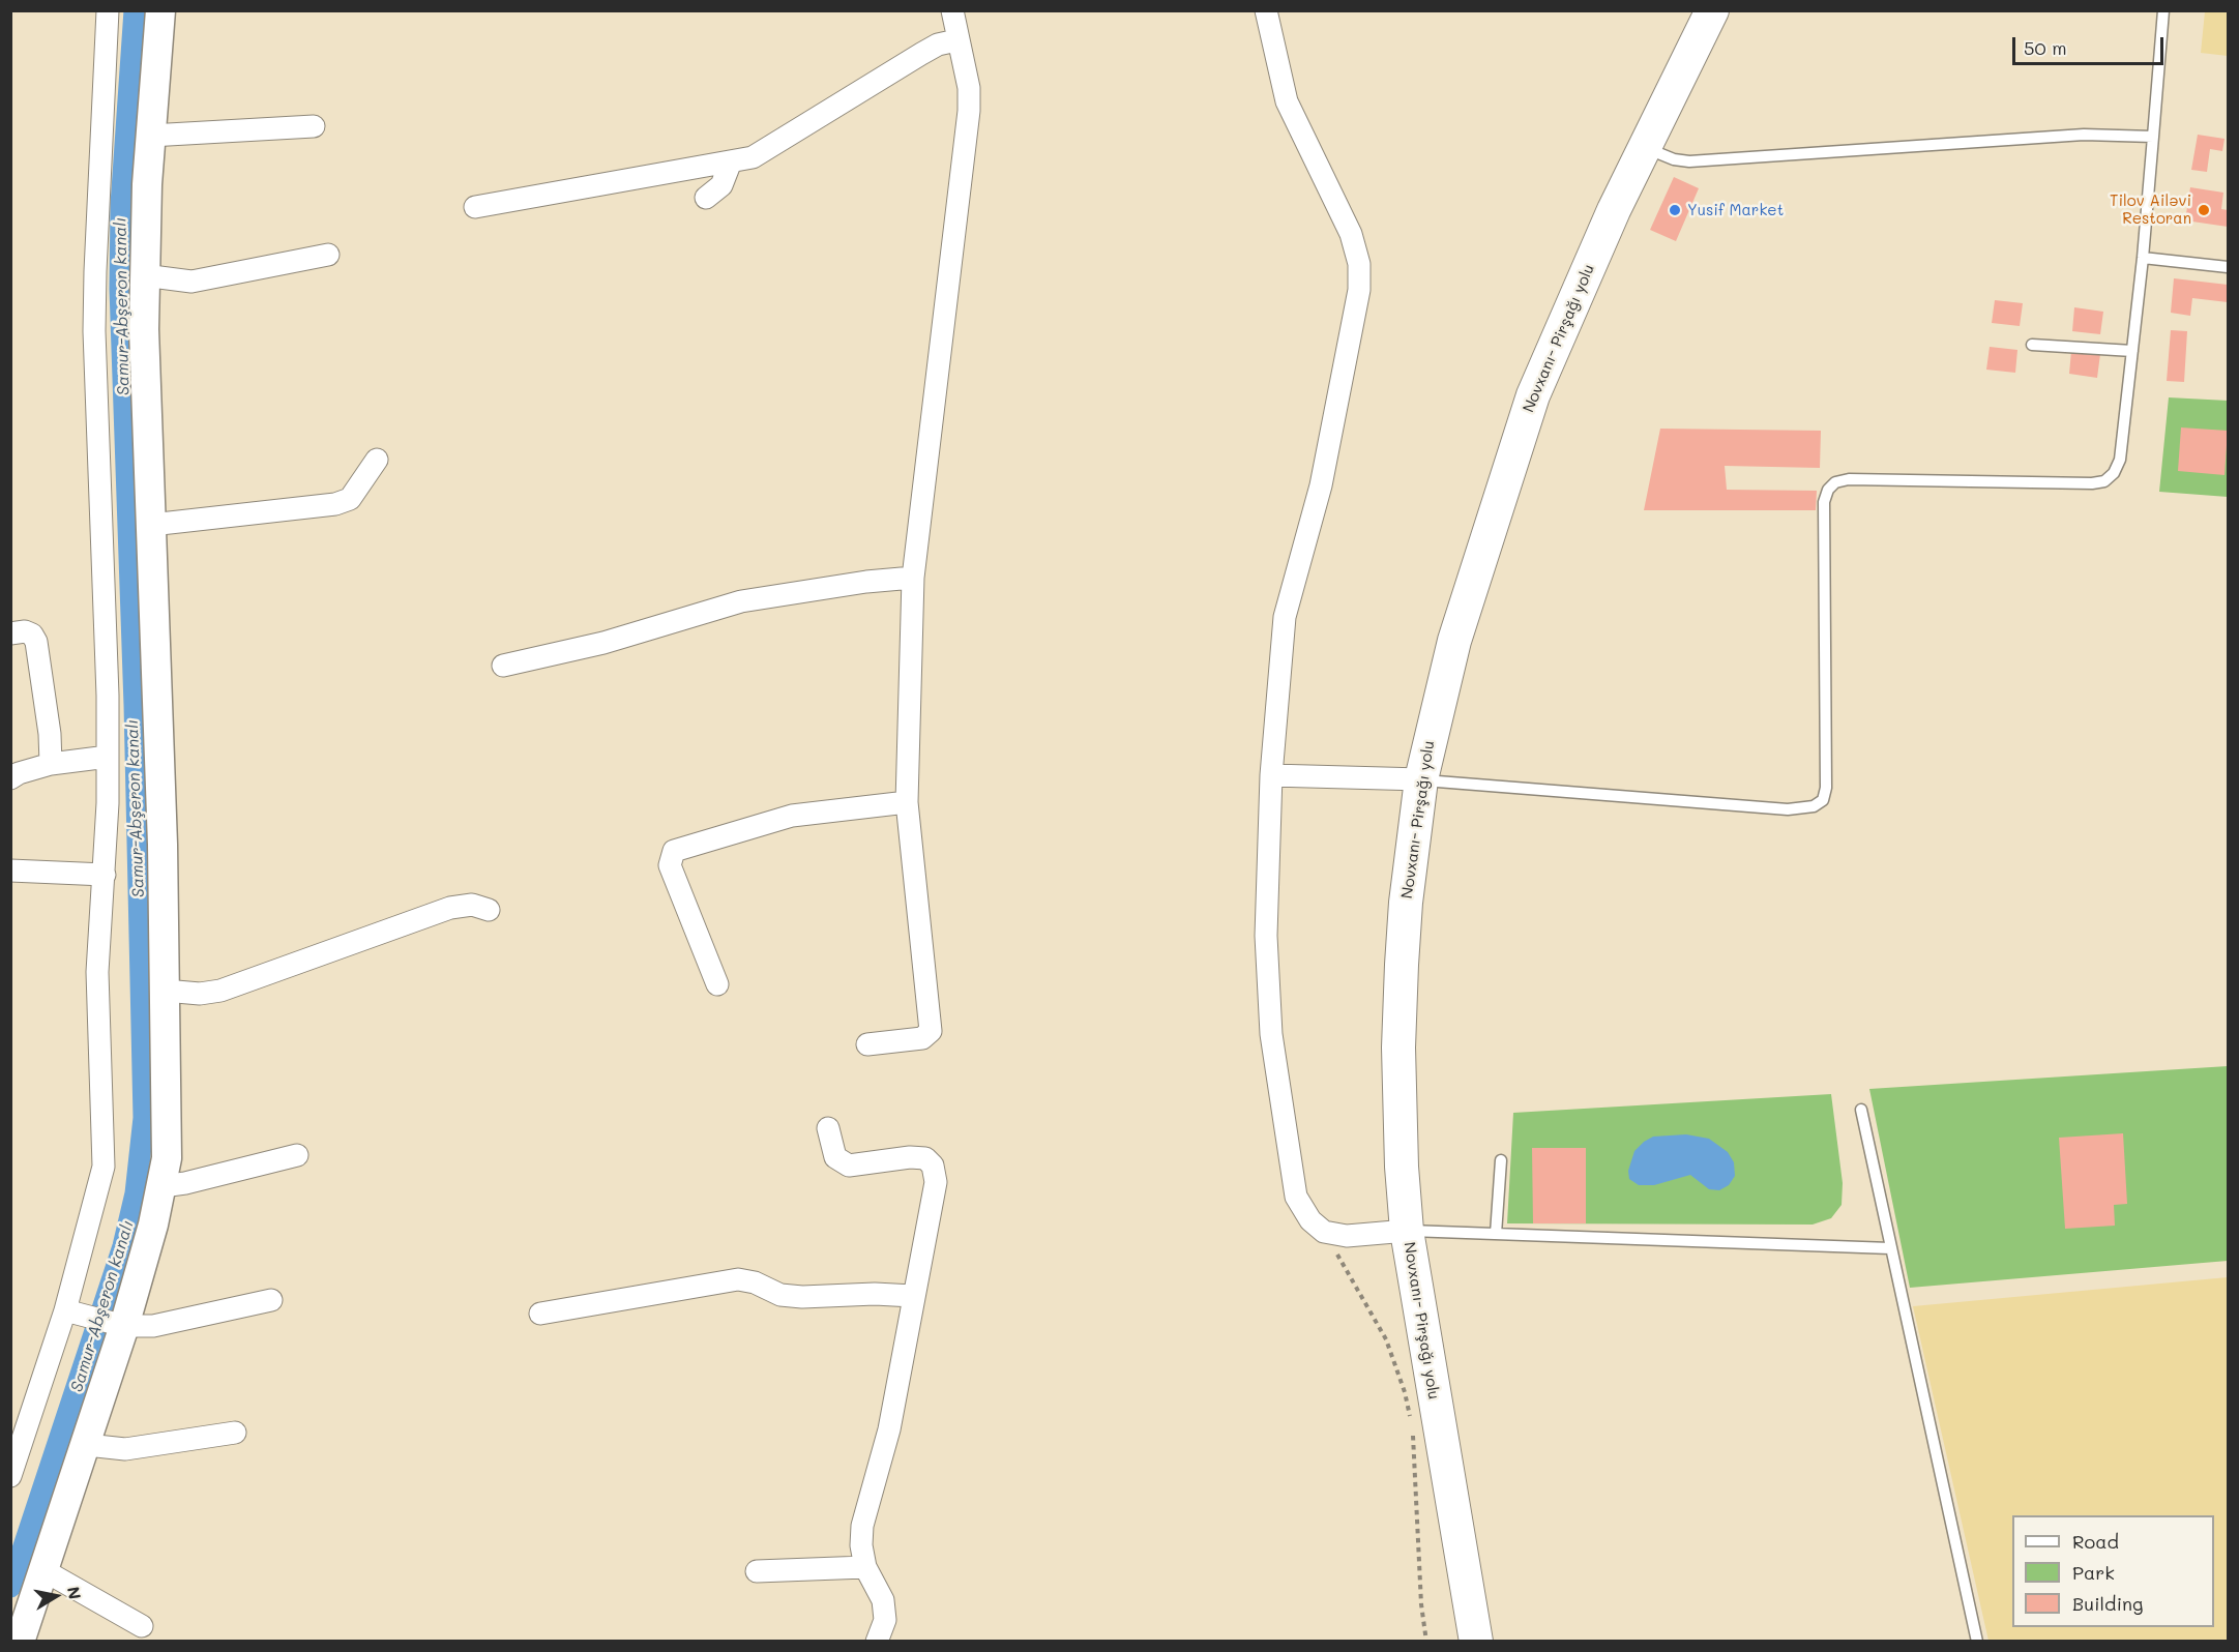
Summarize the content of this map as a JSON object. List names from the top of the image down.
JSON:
{
  "streets": {
    "main road": ["Novxanı- Pirşağı yolu"]
  },
  "water": ["Samur-Abşeron kanalı"],
  "places": ["Yusif Market", "Tilov Ailəvi Restoran"],
  "legend": ["Road", "Park", "Building"],
  "scale_bar": "50 m",
  "north": "right"
}
